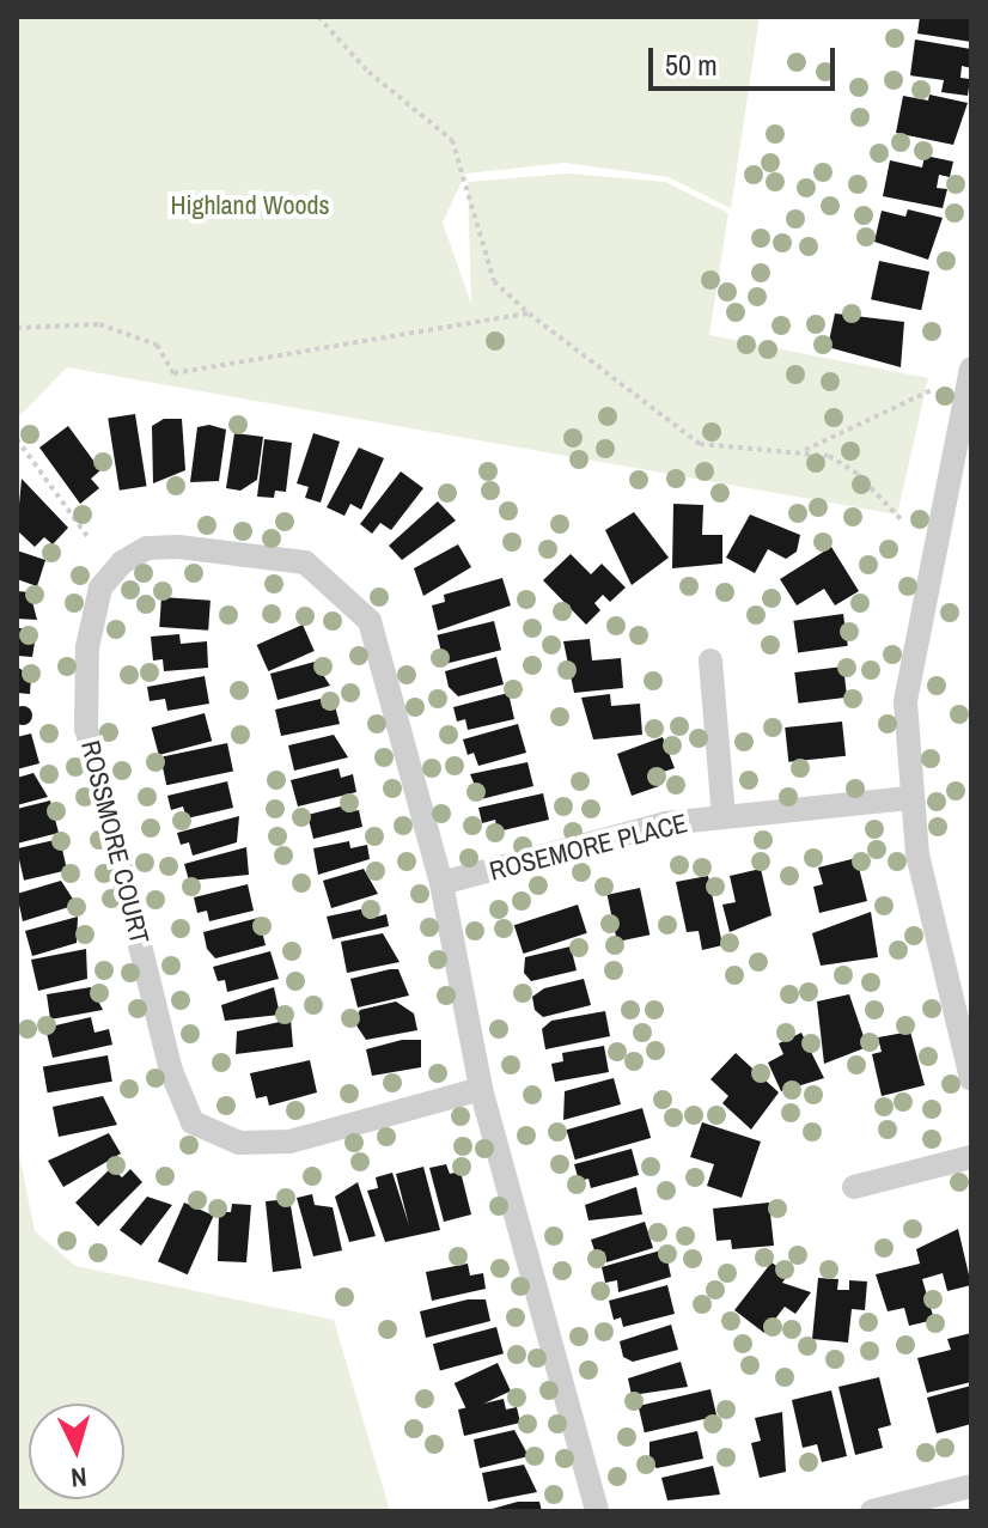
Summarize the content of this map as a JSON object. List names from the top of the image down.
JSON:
{
  "streets": {
    "street": ["ROSSMORE COURT", "ROSEMORE PLACE"]
  },
  "crossings": [
    ["ROSSMORE COURT", "ROSEMORE PLACE"]
  ],
  "parks": ["Highland Woods"],
  "scale_bar": "50 m",
  "north": "bottom"
}
